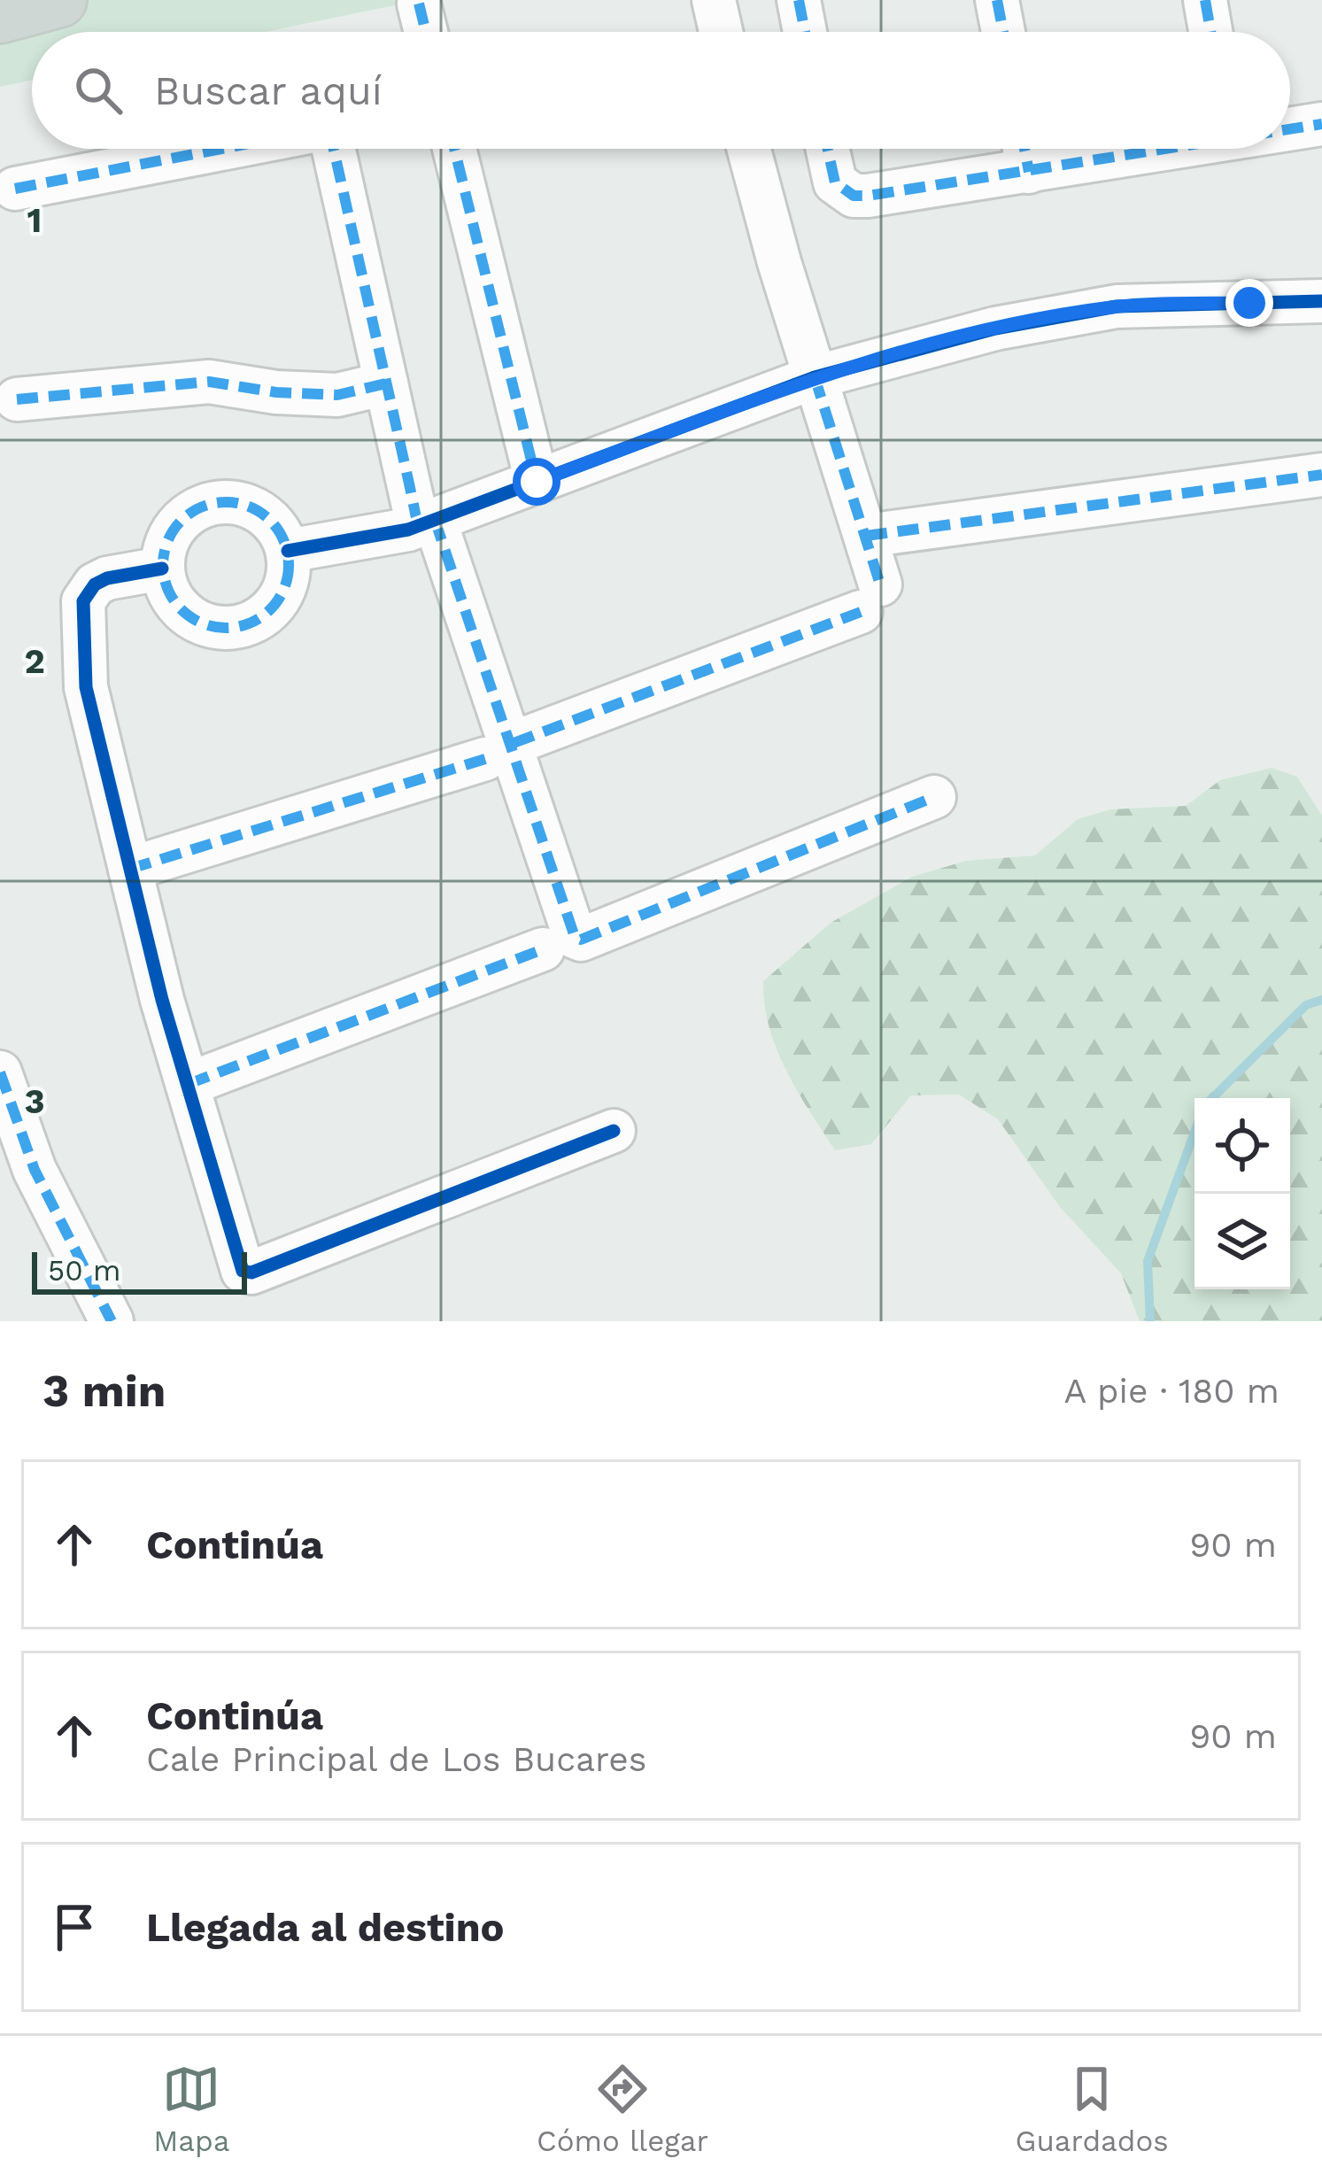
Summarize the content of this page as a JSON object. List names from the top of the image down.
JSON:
{
  "scale_bar": "50 m",
  "page": {
    "search": "Buscar aquí",
    "scale": "50 m",
    "heading": ["3 min", "A pie · 180 m"],
    "list": [
      ["Continúa", "90 m"],
      ["Continúa", "Cale Principal de Los Bucares", "90 m"],
      "Llegada al destino"
    ],
    "nav": ["Mapa", "Cómo llegar", "Guardados"]
  },
  "grid": {
    "rows": ["1", "2", "3"]
  }
}
